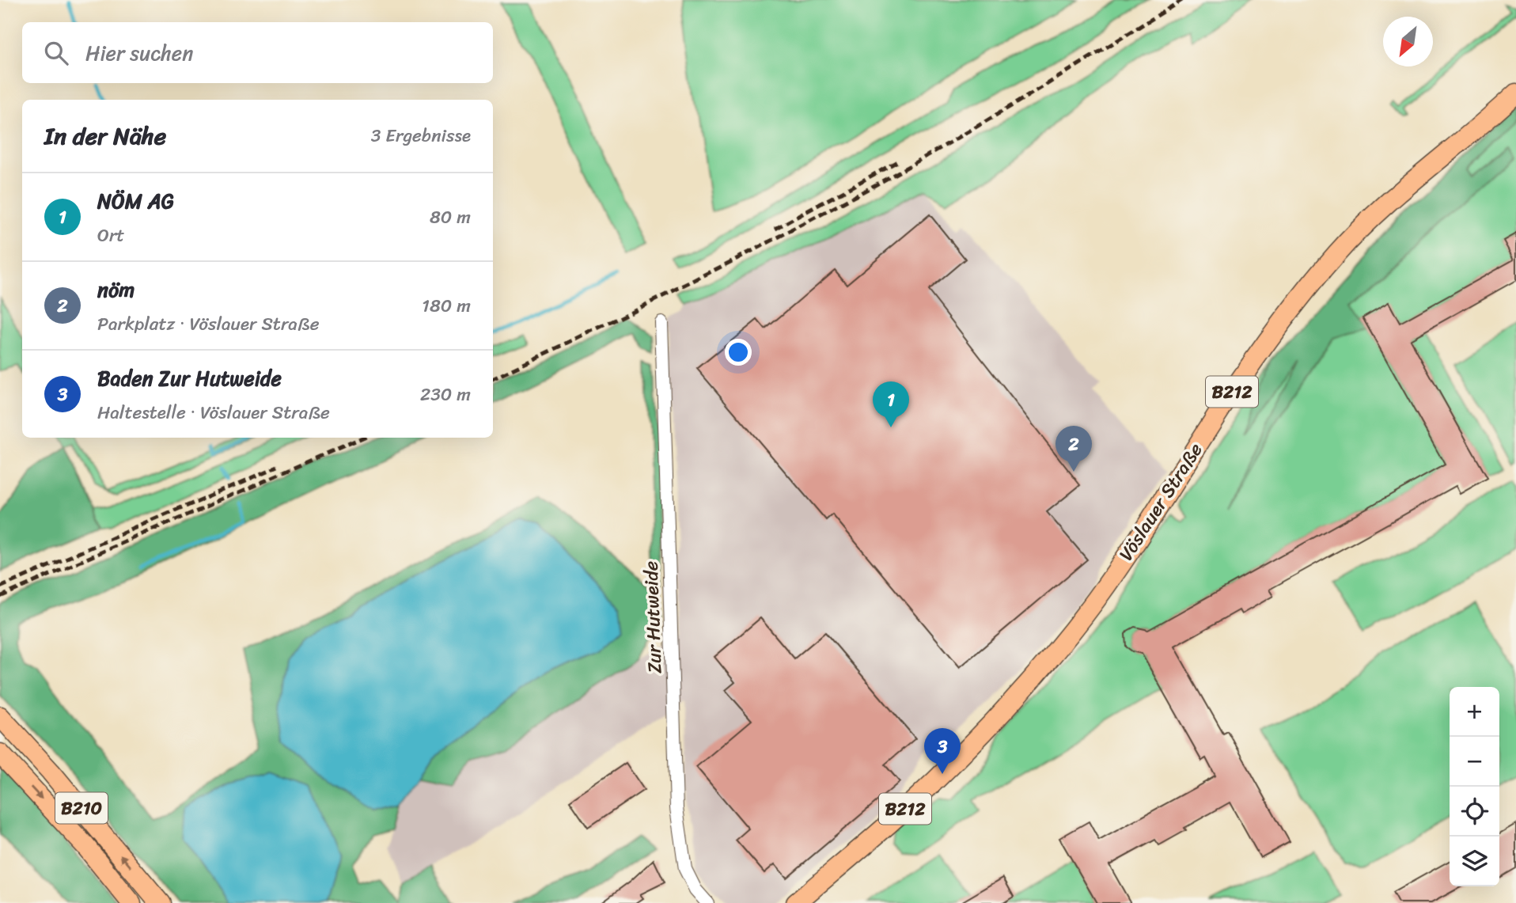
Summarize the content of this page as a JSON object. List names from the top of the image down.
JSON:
{
  "streets": {
    "main road": ["B212", "Vöslauer Straße", "B210"],
    "street": ["Zur Hutweide"]
  },
  "north": "bottom left",
  "page": {
    "search": "Hier suchen",
    "heading": ["In der Nähe", "3 Ergebnisse"],
    "list": [
      {
        "mark": "1",
        "name": "NÖM AG",
        "note": "Ort",
        "value": "80 m"
      },
      {
        "mark": "2",
        "name": "nöm",
        "note": "Parkplatz · Vöslauer Straße",
        "value": "180 m"
      },
      {
        "mark": "3",
        "name": "Baden Zur Hutweide",
        "note": "Haltestelle · Vöslauer Straße",
        "value": "230 m"
      }
    ],
    "pins": ["1", "2", "3"],
    "map_buttons": ["+", "−"]
  }
}
